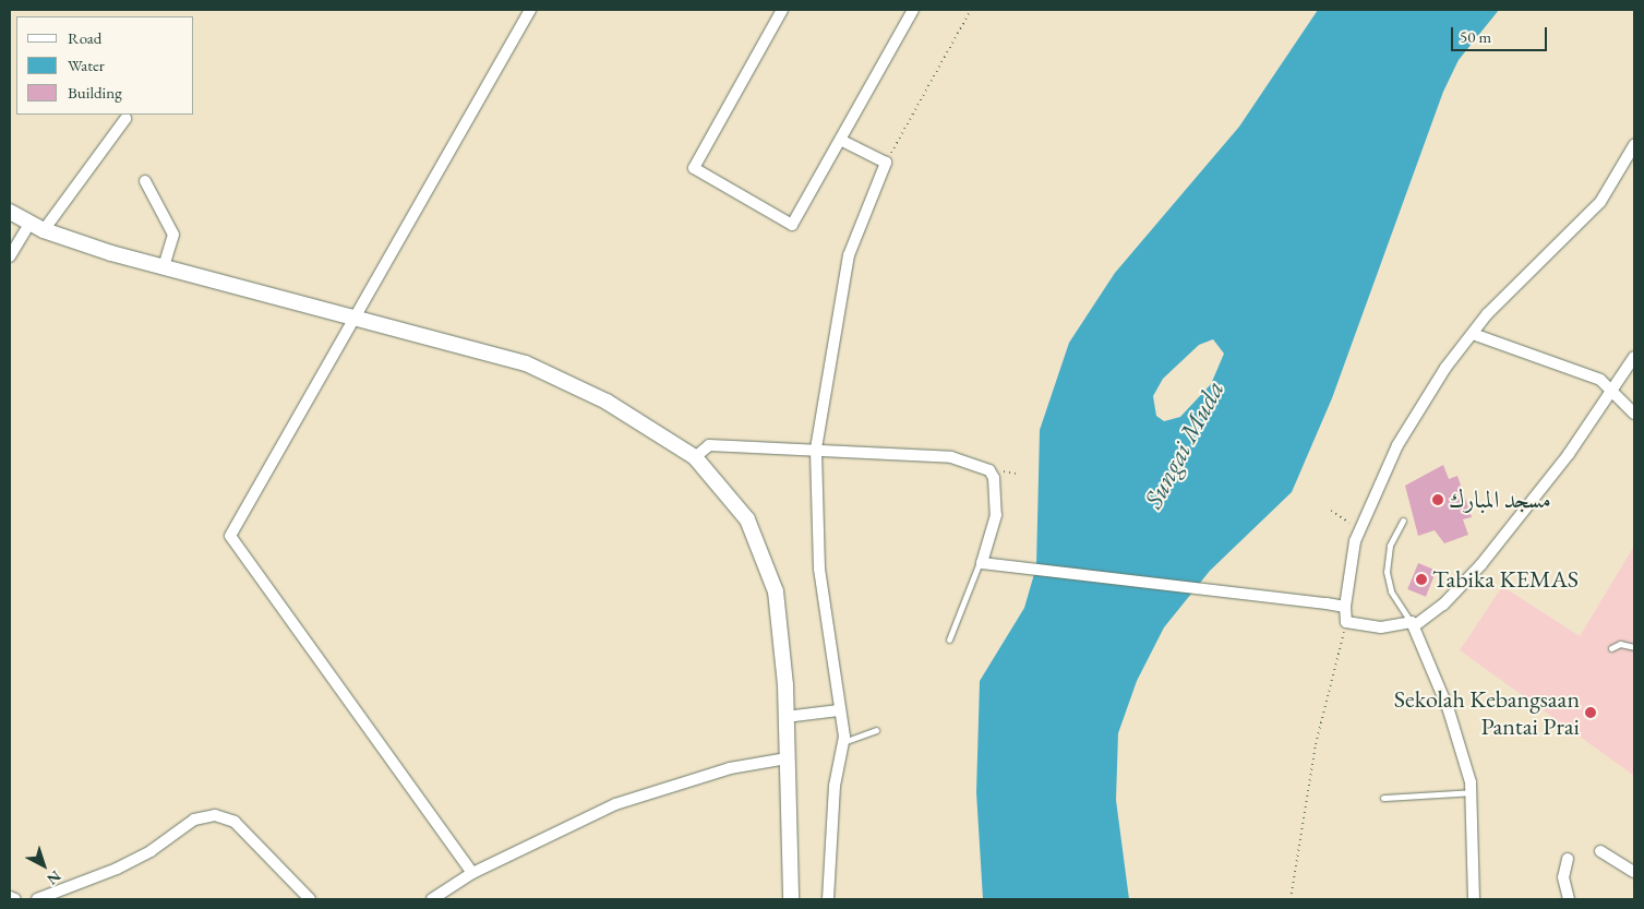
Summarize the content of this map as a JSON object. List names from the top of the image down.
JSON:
{
  "water": ["Sungai Muda"],
  "places": ["مسجد المبارك", "Tabika KEMAS", "Sekolah Kebangsaan Pantai Prai"],
  "legend": ["Road", "Water", "Building"],
  "scale_bar": "50 m",
  "north": "bottom right"
}
